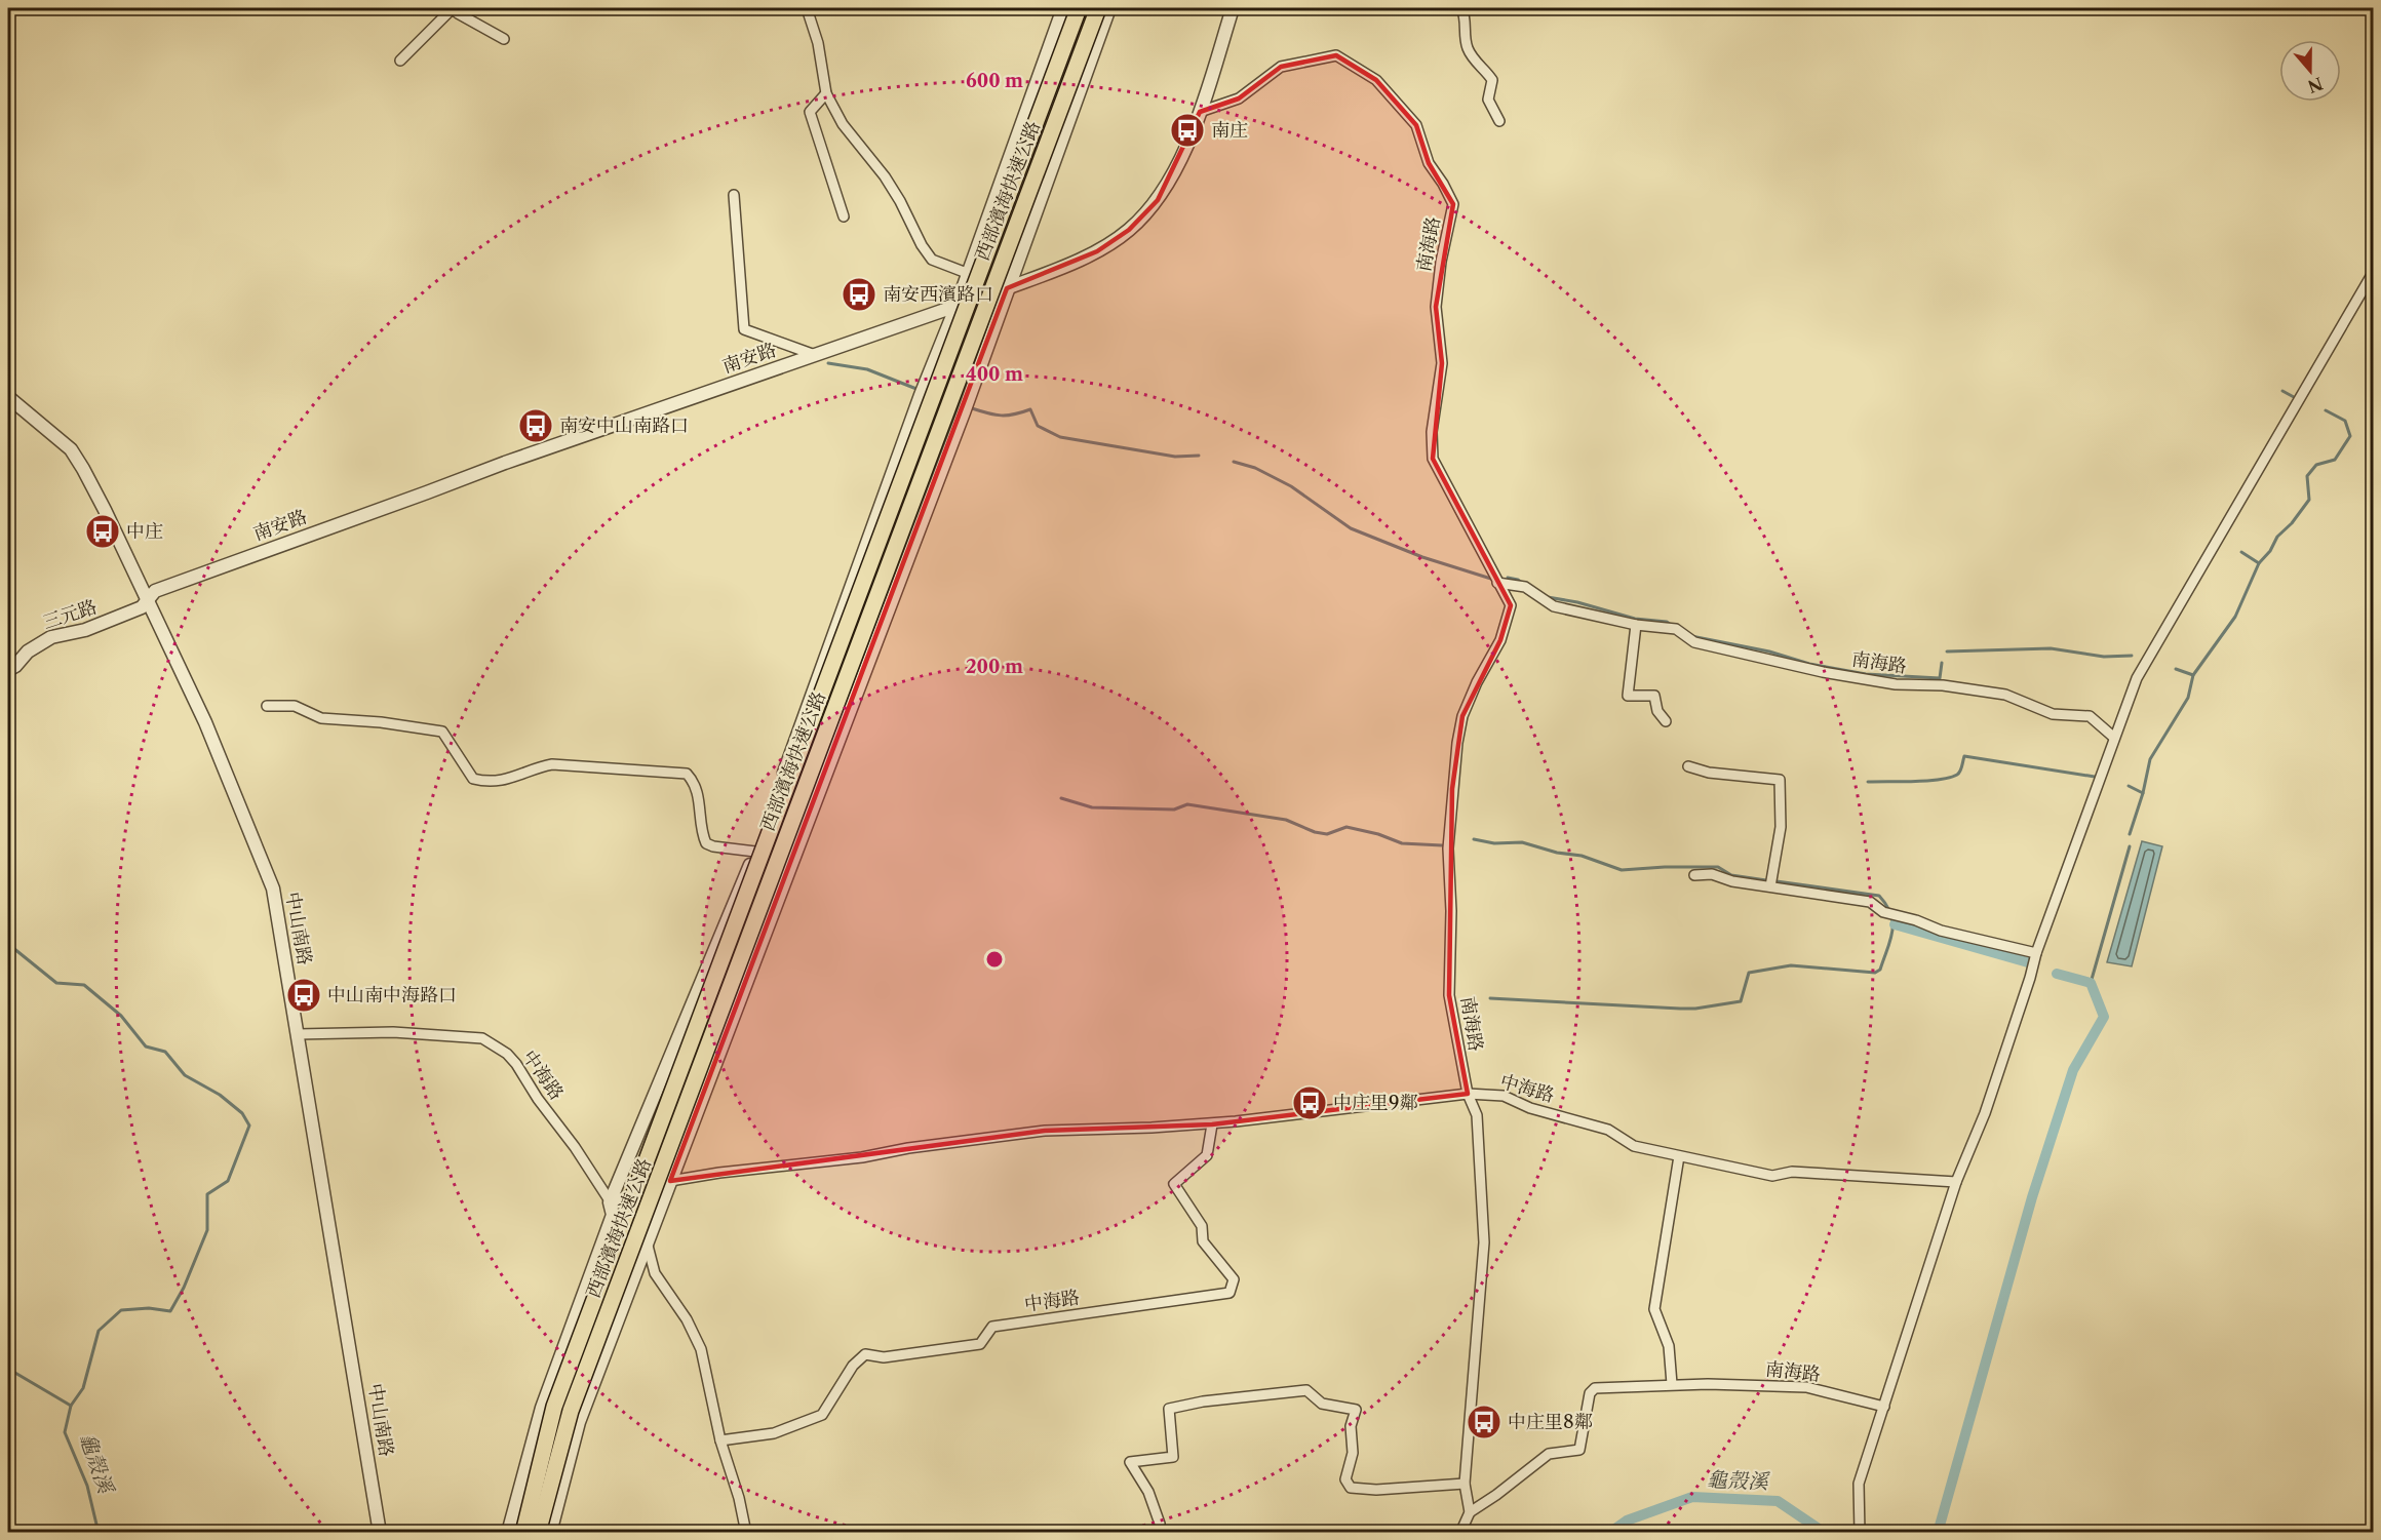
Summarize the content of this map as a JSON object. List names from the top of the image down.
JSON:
{
  "streets": {
    "highway": ["西部濱海快速公路"],
    "street": [
      "南海路",
      "南安路",
      "三元路",
      "中山南路",
      "中海路"
    ]
  },
  "crossings": [
    ["南海路", "南安路"],
    ["南海路", "中海路"],
    ["南安路", "三元路"],
    ["南安路", "中山南路"],
    ["三元路", "中山南路"],
    ["中山南路", "中海路"]
  ],
  "water": ["龜殼溪"],
  "places": {
    "bus stop": [
      "南庄",
      "南安西濱路口",
      "南安中山南路口",
      "中庄",
      "中山南中海路口",
      "中庄里9鄰",
      "中庄里8鄰"
    ]
  },
  "north": "bottom",
  "rings": ["600 m", "400 m", "200 m"]
}
